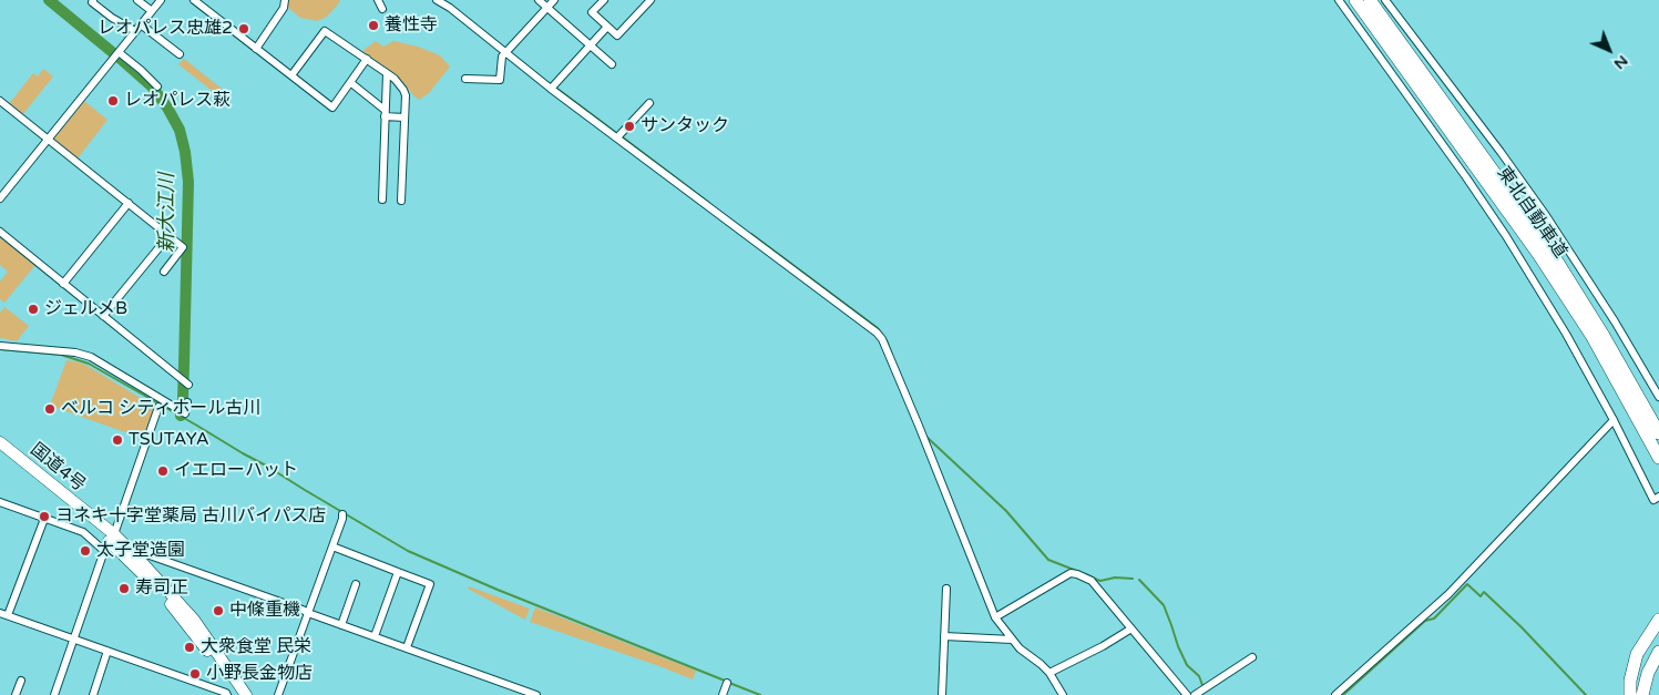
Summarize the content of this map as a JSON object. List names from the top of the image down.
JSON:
{
  "streets": {
    "highway": ["東北自動車道", "国道4号"]
  },
  "water": ["新大江川"],
  "places": [
    "養性寺",
    "レオパレス忠雄2",
    "レオパレス萩",
    "サンタック",
    "ジェルメB",
    "ベルコ シティホール古川",
    "TSUTAYA",
    "イエローハット",
    "ヨネキ十字堂薬局 古川バイパス店",
    "太子堂造園",
    "寿司正",
    "中條重機",
    "大衆食堂 民栄",
    "小野長金物店"
  ],
  "north": "bottom right"
}
